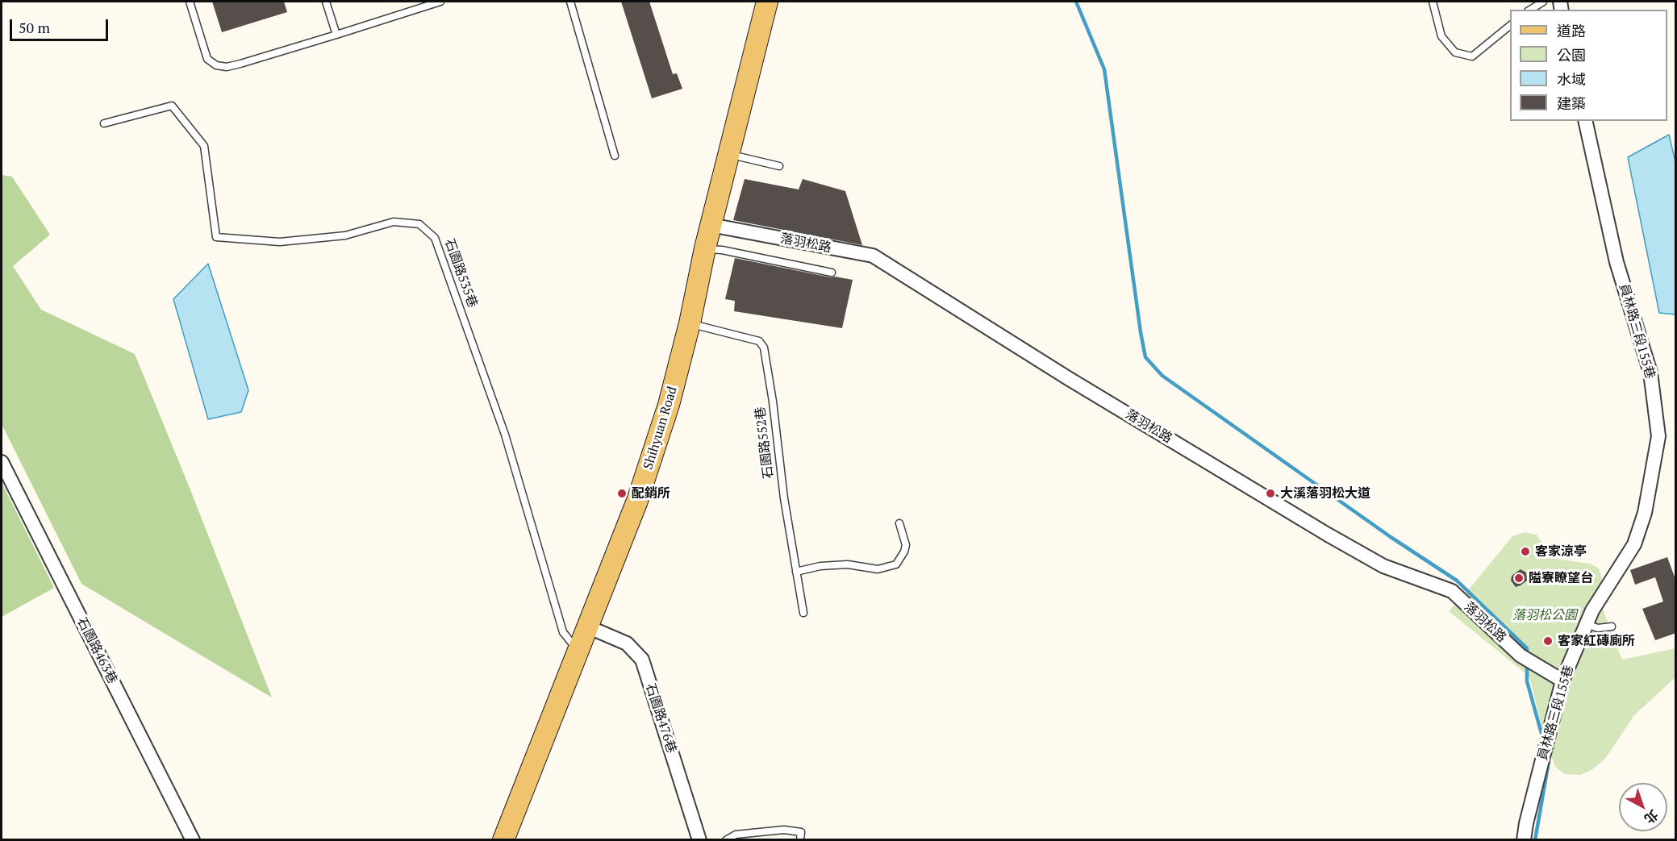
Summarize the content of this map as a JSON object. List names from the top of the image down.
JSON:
{
  "streets": {
    "main road": ["Shihyuan Road"],
    "street": [
      "落羽松路",
      "員林路三段155巷",
      "石園路463巷",
      "石園路476巷"
    ],
    "lane": ["石園路535巷", "石園路552巷"]
  },
  "crossings": [
    ["落羽松路", "員林路三段155巷"],
    ["落羽松路", "Shihyuan Road"],
    ["石園路535巷", "Shihyuan Road"],
    ["Shihyuan Road", "石園路552巷"],
    ["Shihyuan Road", "石園路476巷"]
  ],
  "parks": ["落羽松公園"],
  "places": [
    "配銷所",
    "大溪落羽松大道",
    "客家涼亭",
    "隘寮瞭望台",
    "客家紅磚廁所"
  ],
  "legend": [
    "道路",
    "公園",
    "水域",
    "建築"
  ],
  "scale_bar": "50 m",
  "north": "bottom right"
}
